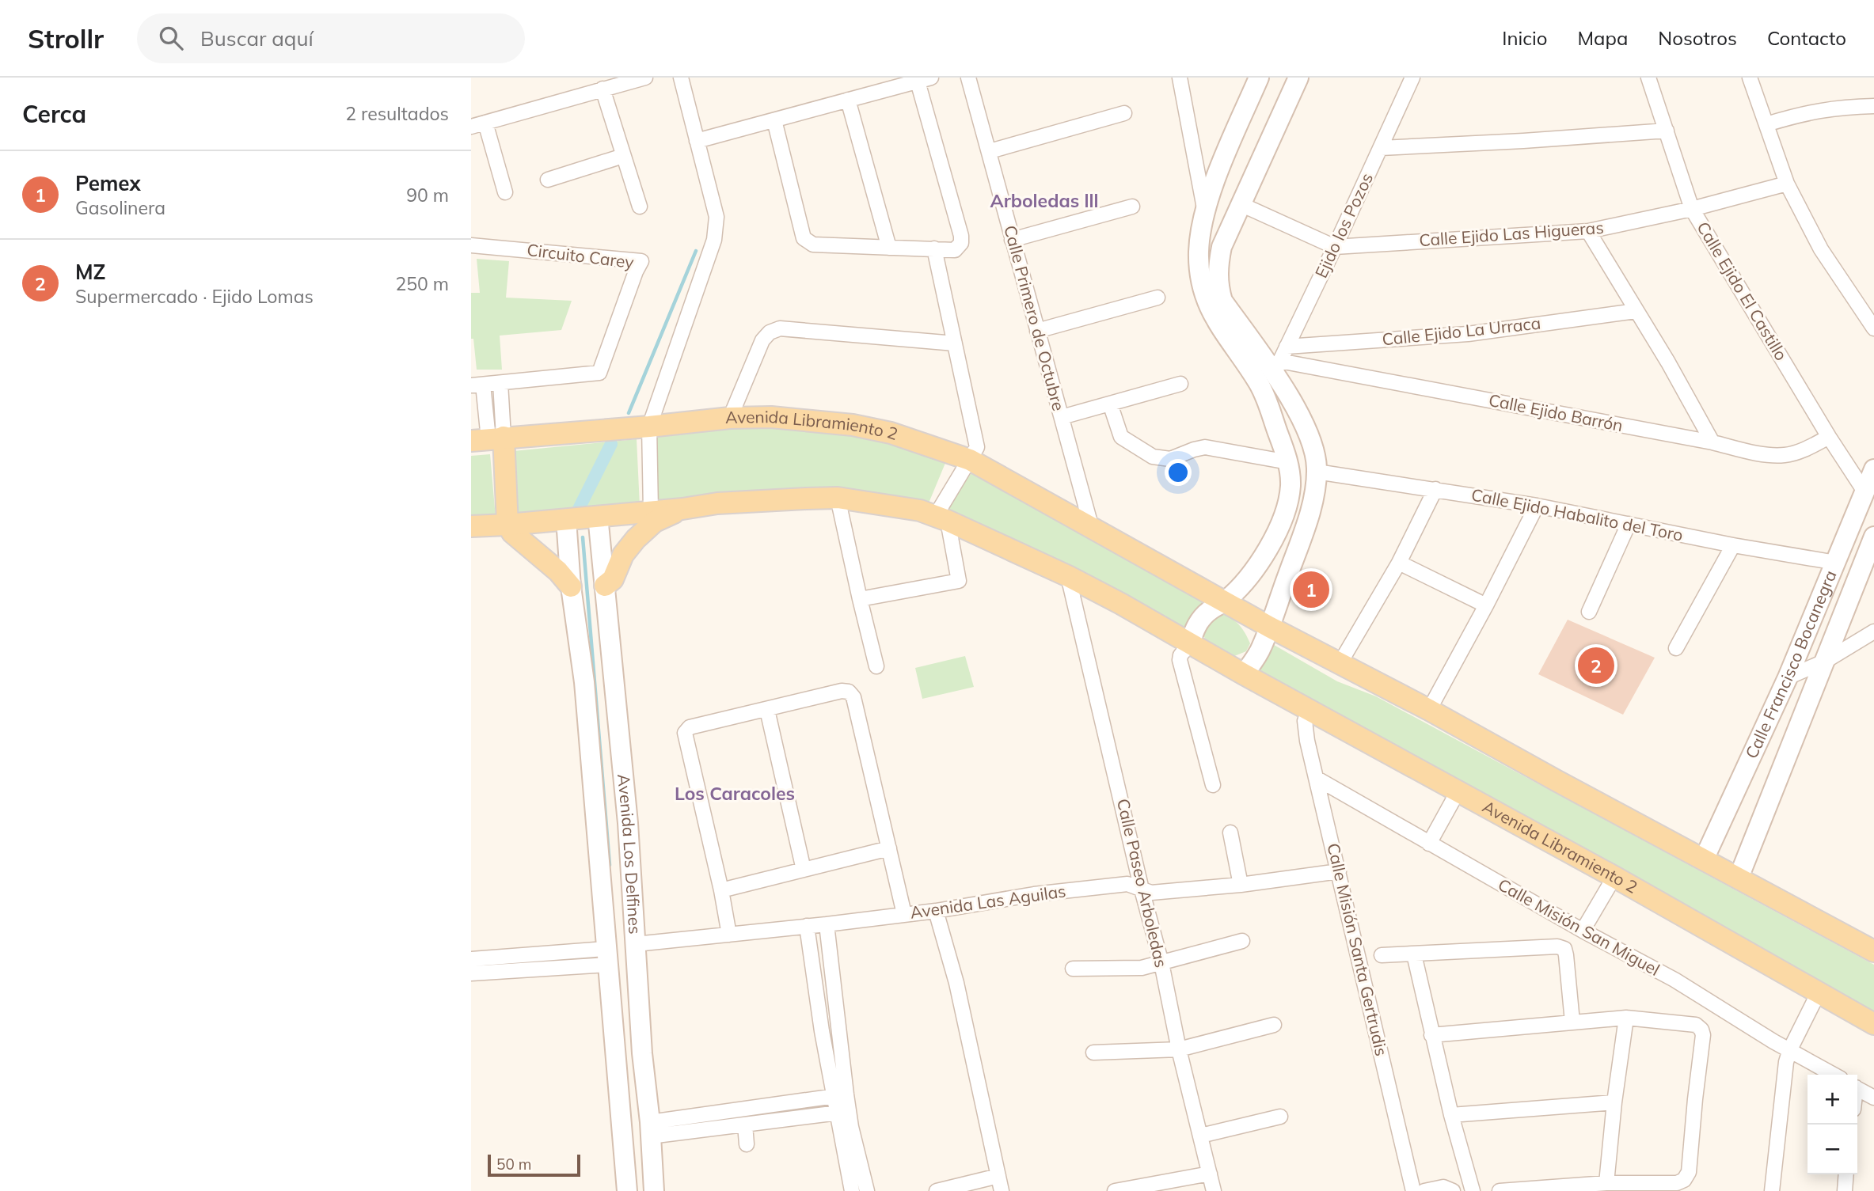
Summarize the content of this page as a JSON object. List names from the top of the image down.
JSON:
{
  "streets": {
    "main road": ["Avenida Libramiento 2"],
    "street": [
      "Ejido los Pozos",
      "Calle Ejido Las Higueras",
      "Circuito Carey",
      "Calle Ejido El Castillo",
      "Calle Primero de Octubre",
      "Calle Ejido La Urraca",
      "Calle Ejido Barrón",
      "Calle Ejido Habalito del Toro",
      "Calle Francisco Bocanegra",
      "Avenida Los Delfines",
      "Calle Paseo Arboledas",
      "Avenida Las Aguilas",
      "Calle Misión San Miguel",
      "Calle Misión Santa Gertrudis"
    ]
  },
  "crossings": [
    ["Ejido los Pozos", "Calle Ejido Las Higueras"],
    ["Ejido los Pozos", "Calle Ejido La Urraca"],
    ["Ejido los Pozos", "Calle Ejido Barrón"],
    ["Calle Ejido Las Higueras", "Calle Ejido El Castillo"],
    ["Calle Ejido El Castillo", "Calle Ejido Barrón"],
    ["Calle Ejido El Castillo", "Calle Francisco Bocanegra"],
    ["Calle Primero de Octubre", "Avenida Libramiento 2"],
    ["Avenida Libramiento 2", "Calle Francisco Bocanegra"],
    ["Avenida Libramiento 2", "Avenida Los Delfines"],
    ["Avenida Libramiento 2", "Calle Paseo Arboledas"],
    ["Avenida Libramiento 2", "Calle Misión Santa Gertrudis"],
    ["Calle Ejido Habalito del Toro", "Calle Francisco Bocanegra"],
    ["Avenida Los Delfines", "Avenida Las Aguilas"],
    ["Calle Paseo Arboledas", "Avenida Las Aguilas"],
    ["Avenida Las Aguilas", "Calle Misión Santa Gertrudis"],
    ["Calle Misión San Miguel", "Calle Misión Santa Gertrudis"]
  ],
  "districts": ["Arboledas lll", "Los Caracoles"],
  "scale_bar": "50 m",
  "page": {
    "header": "Strollr",
    "search": "Buscar aquí",
    "nav": [
      "Inicio",
      "Mapa",
      "Nosotros",
      "Contacto"
    ],
    "heading": ["Cerca", "2 resultados"],
    "list": [
      {
        "mark": "1",
        "name": "Pemex",
        "note": "Gasolinera",
        "value": "90 m"
      },
      {
        "mark": "2",
        "name": "MZ",
        "note": "Supermercado · Ejido Lomas",
        "value": "250 m"
      }
    ],
    "pins": ["1", "2"],
    "map_buttons": ["+", "−"],
    "scale": "50 m"
  }
}
